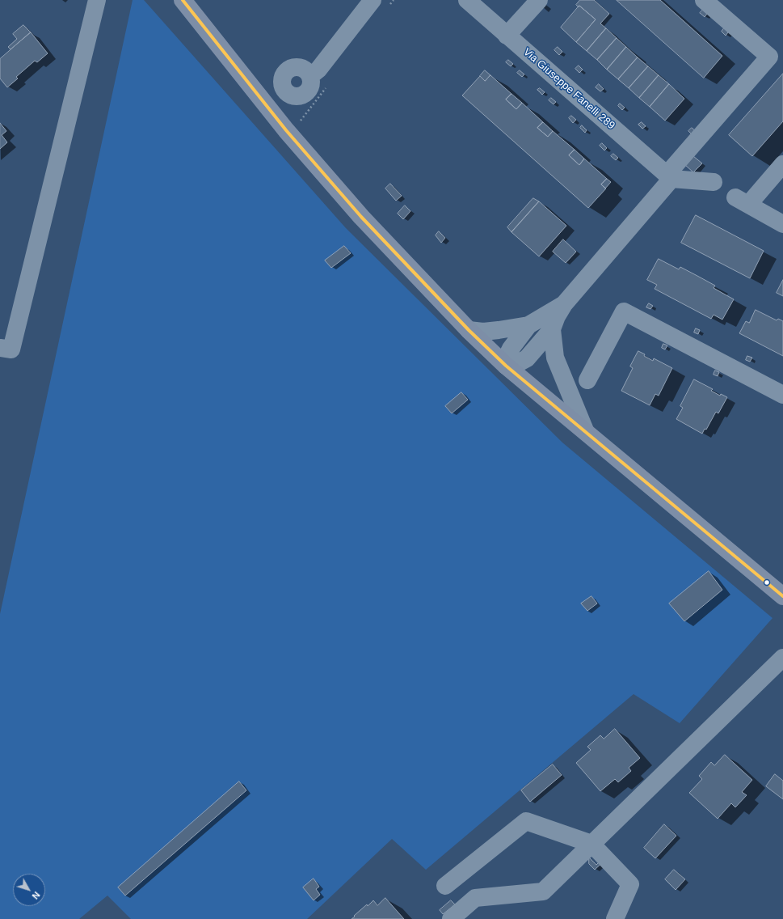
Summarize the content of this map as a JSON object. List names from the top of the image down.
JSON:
{
  "streets": {
    "street": ["Via Giuseppe Fanelli 289"]
  },
  "north": "bottom right"
}
